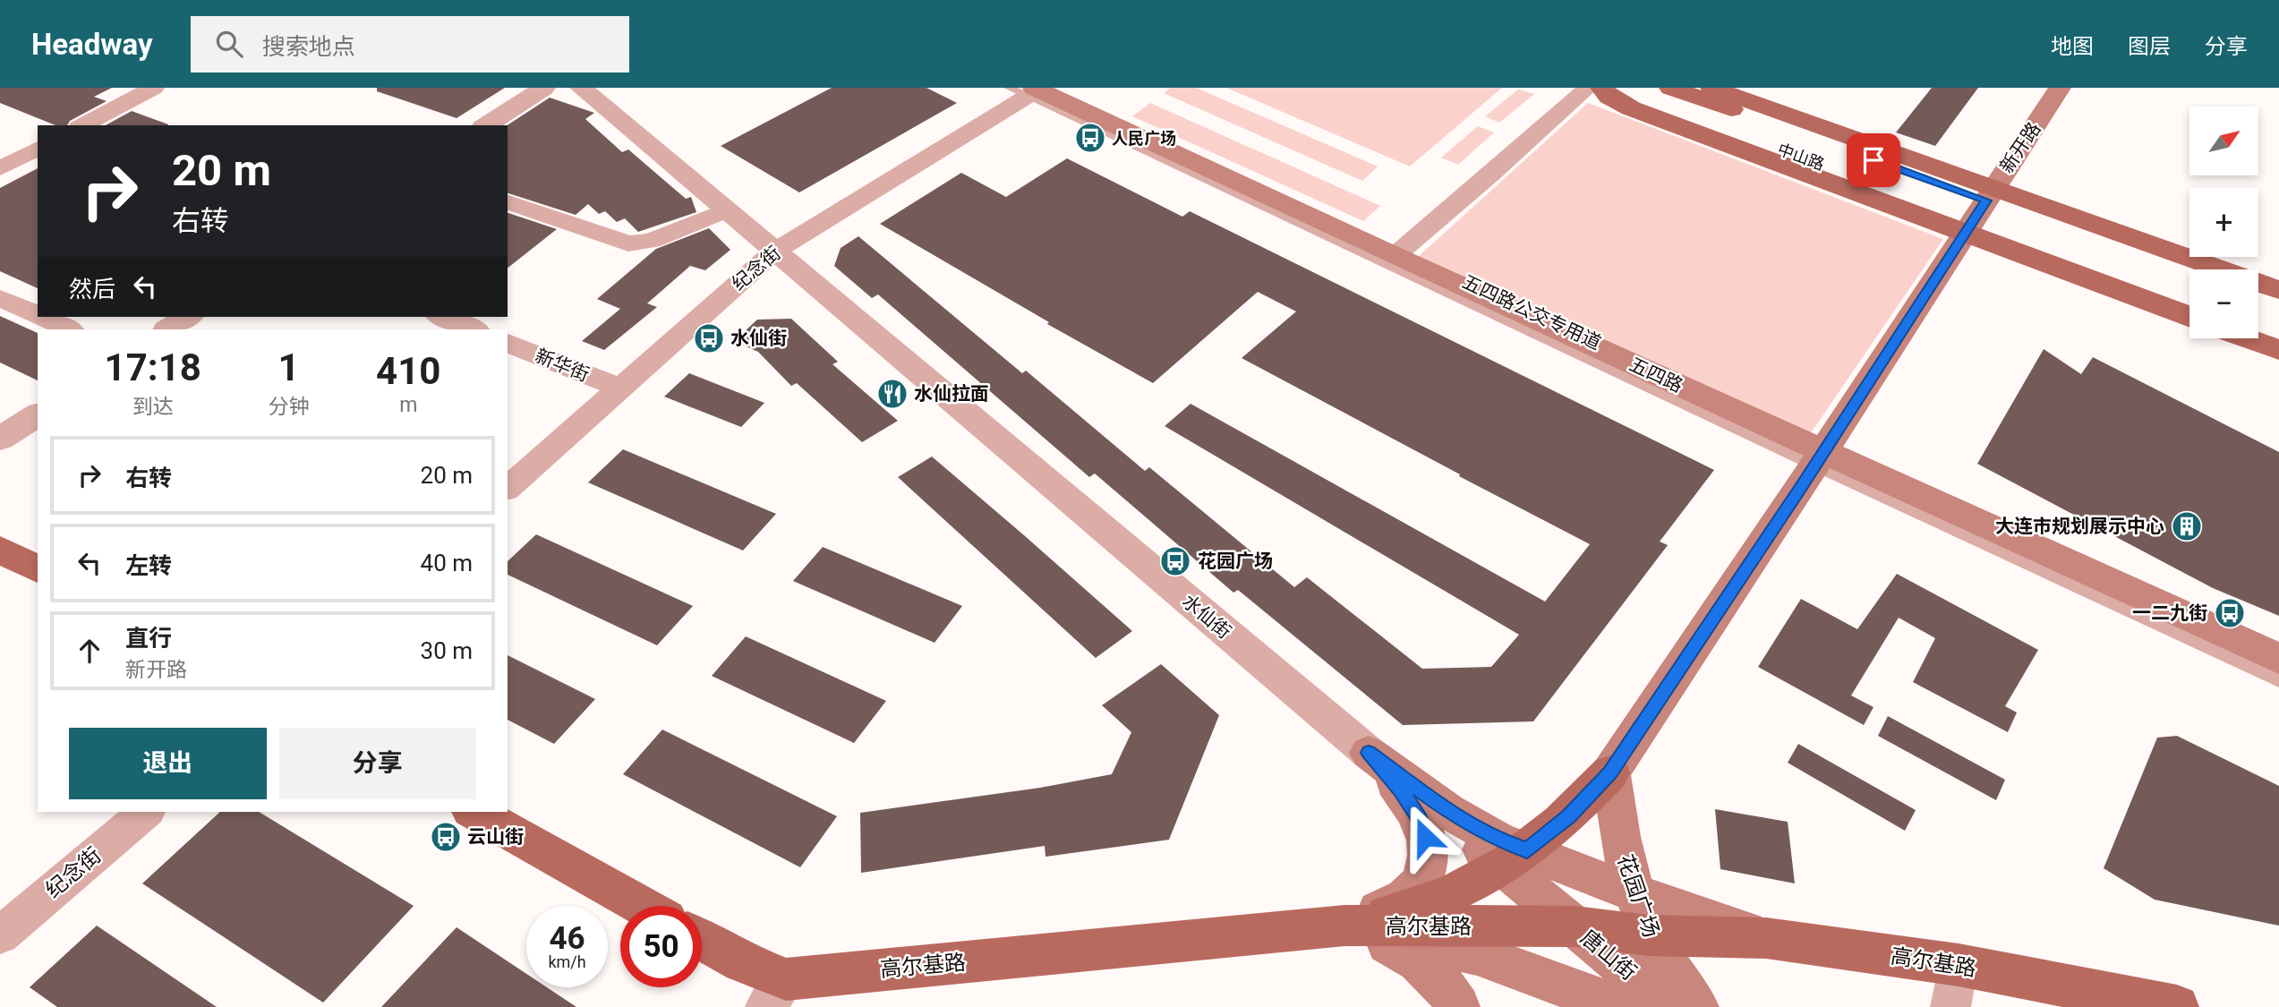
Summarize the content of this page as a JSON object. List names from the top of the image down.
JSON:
{
  "streets": {
    "main road": [
      "新开路",
      "中山路",
      "五四路",
      "花园广场",
      "高尔基路",
      "唐山街"
    ],
    "street": ["纪念街", "新华街", "水仙街"],
    "lane": ["五四路公交专用道"]
  },
  "crossings": [
    ["新开路", "中山路"],
    ["新开路", "五四路公交专用道"],
    ["新开路", "五四路"],
    ["新开路", "花园广场"],
    ["纪念街", "五四路公交专用道"],
    ["纪念街", "新华街"],
    ["纪念街", "五四路"],
    ["纪念街", "水仙街"],
    ["五四路公交专用道", "五四路"],
    ["花园广场", "高尔基路"],
    ["高尔基路", "唐山街"]
  ],
  "places": {
    "bus stop": [
      "人民广场",
      "水仙街",
      "花园广场",
      "一二九街",
      "云山街"
    ],
    "restaurant": ["水仙拉面"],
    "building": ["大连市规划展示中心"]
  },
  "north": "top right",
  "page": {
    "header": "Headway",
    "search": "搜索地点",
    "nav": ["地图", "图层", "分享"],
    "map_buttons": ["+", "−"],
    "turn": ["20 m", "右转"],
    "then": "然后",
    "eta": [
      "17:18",
      "到达",
      "1",
      "分钟",
      "410",
      "m"
    ],
    "list": [
      {
        "name": "右转",
        "value": "20 m"
      },
      {
        "name": "左转",
        "value": "40 m"
      },
      {
        "name": "直行",
        "note": "新开路",
        "value": "30 m"
      }
    ],
    "buttons": ["退出", "分享"],
    "speed": "46 km/h",
    "limit": "50"
  }
}
